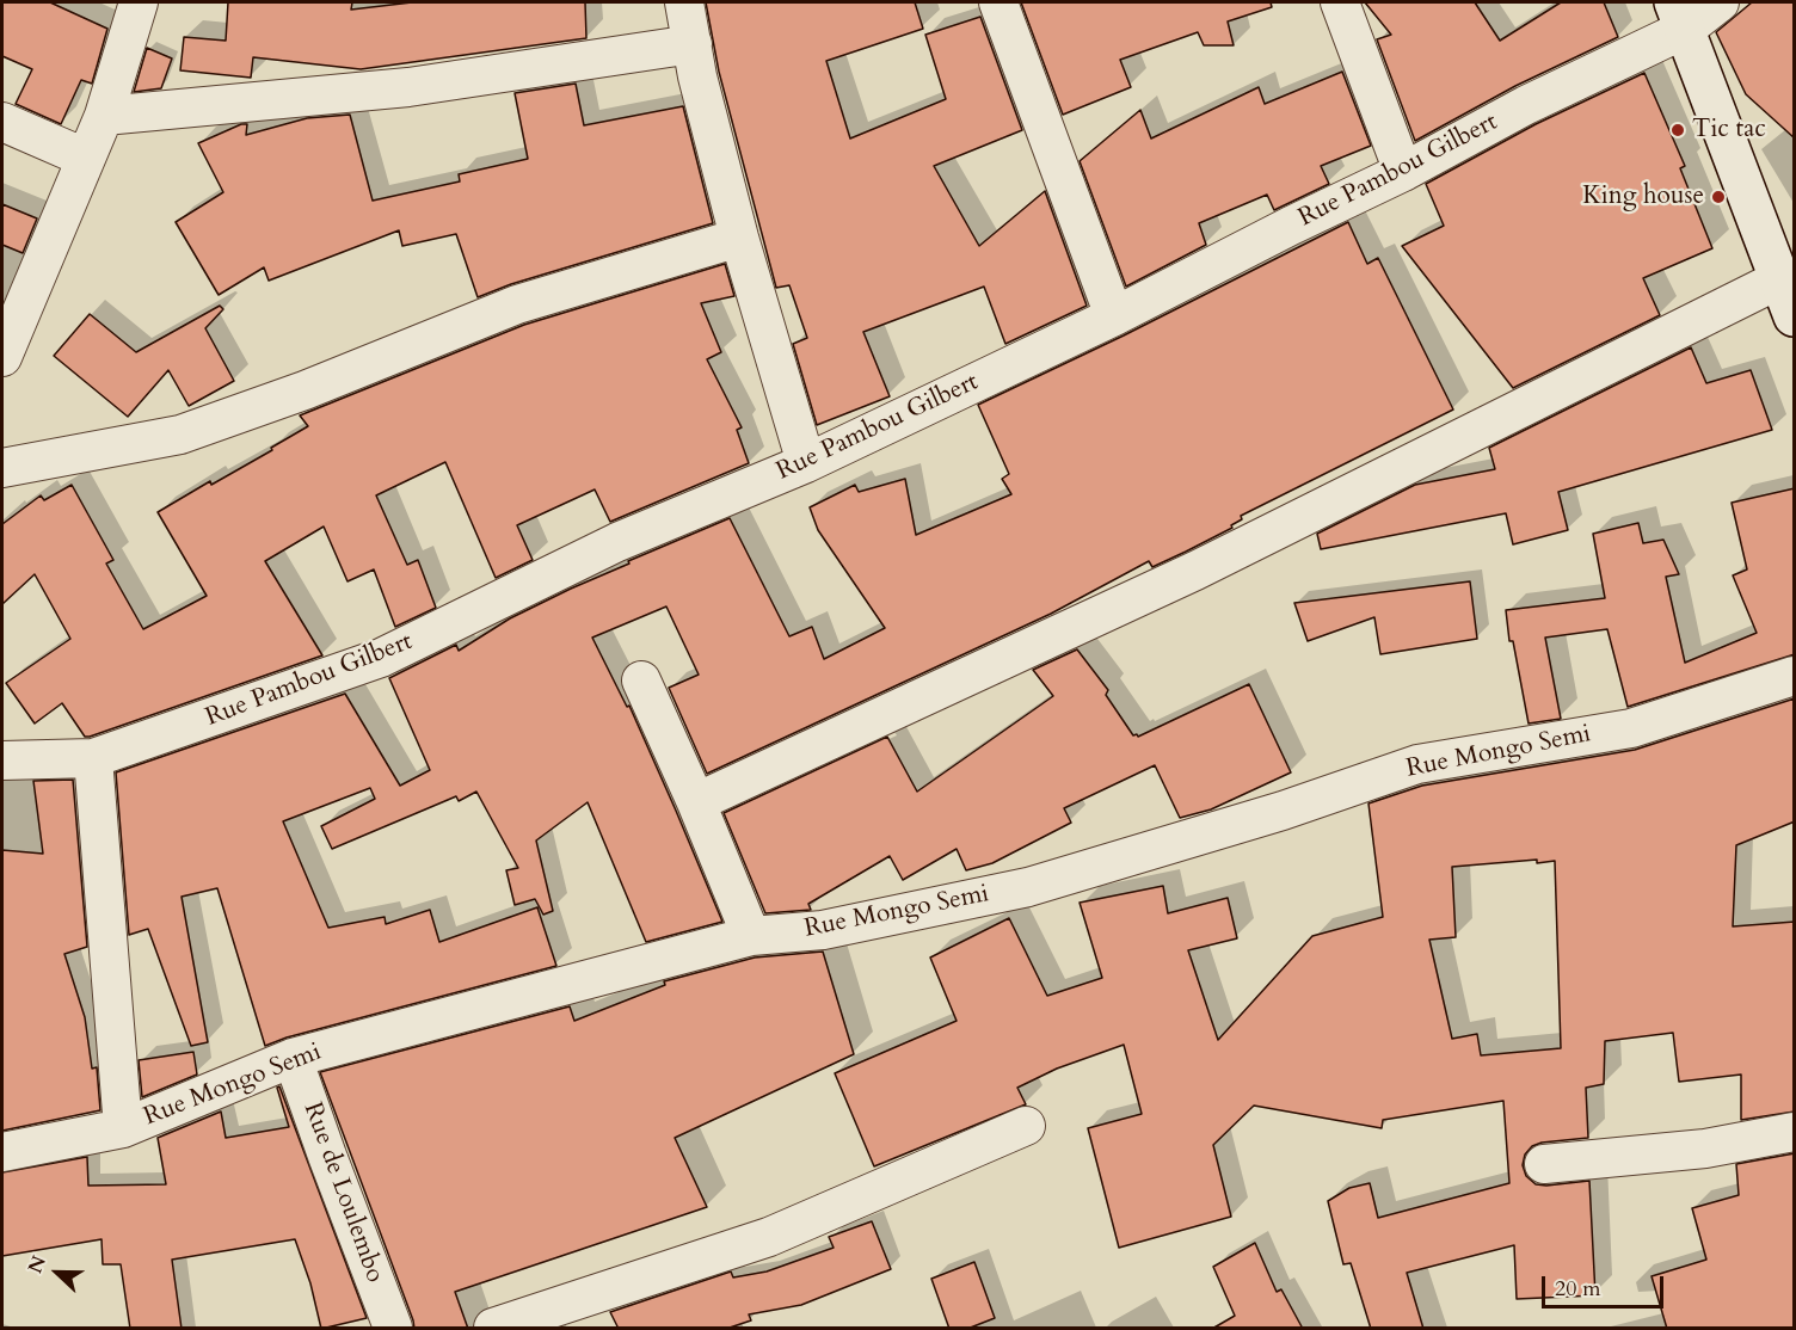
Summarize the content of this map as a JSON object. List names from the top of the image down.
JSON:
{
  "streets": {
    "street": ["Rue Pambou Gilbert", "Rue Mongo Semi", "Rue de Loulembo"]
  },
  "crossings": [
    ["Rue Mongo Semi", "Rue de Loulembo"]
  ],
  "places": ["Tic tac", "King house"],
  "scale_bar": "20 m",
  "north": "left"
}
